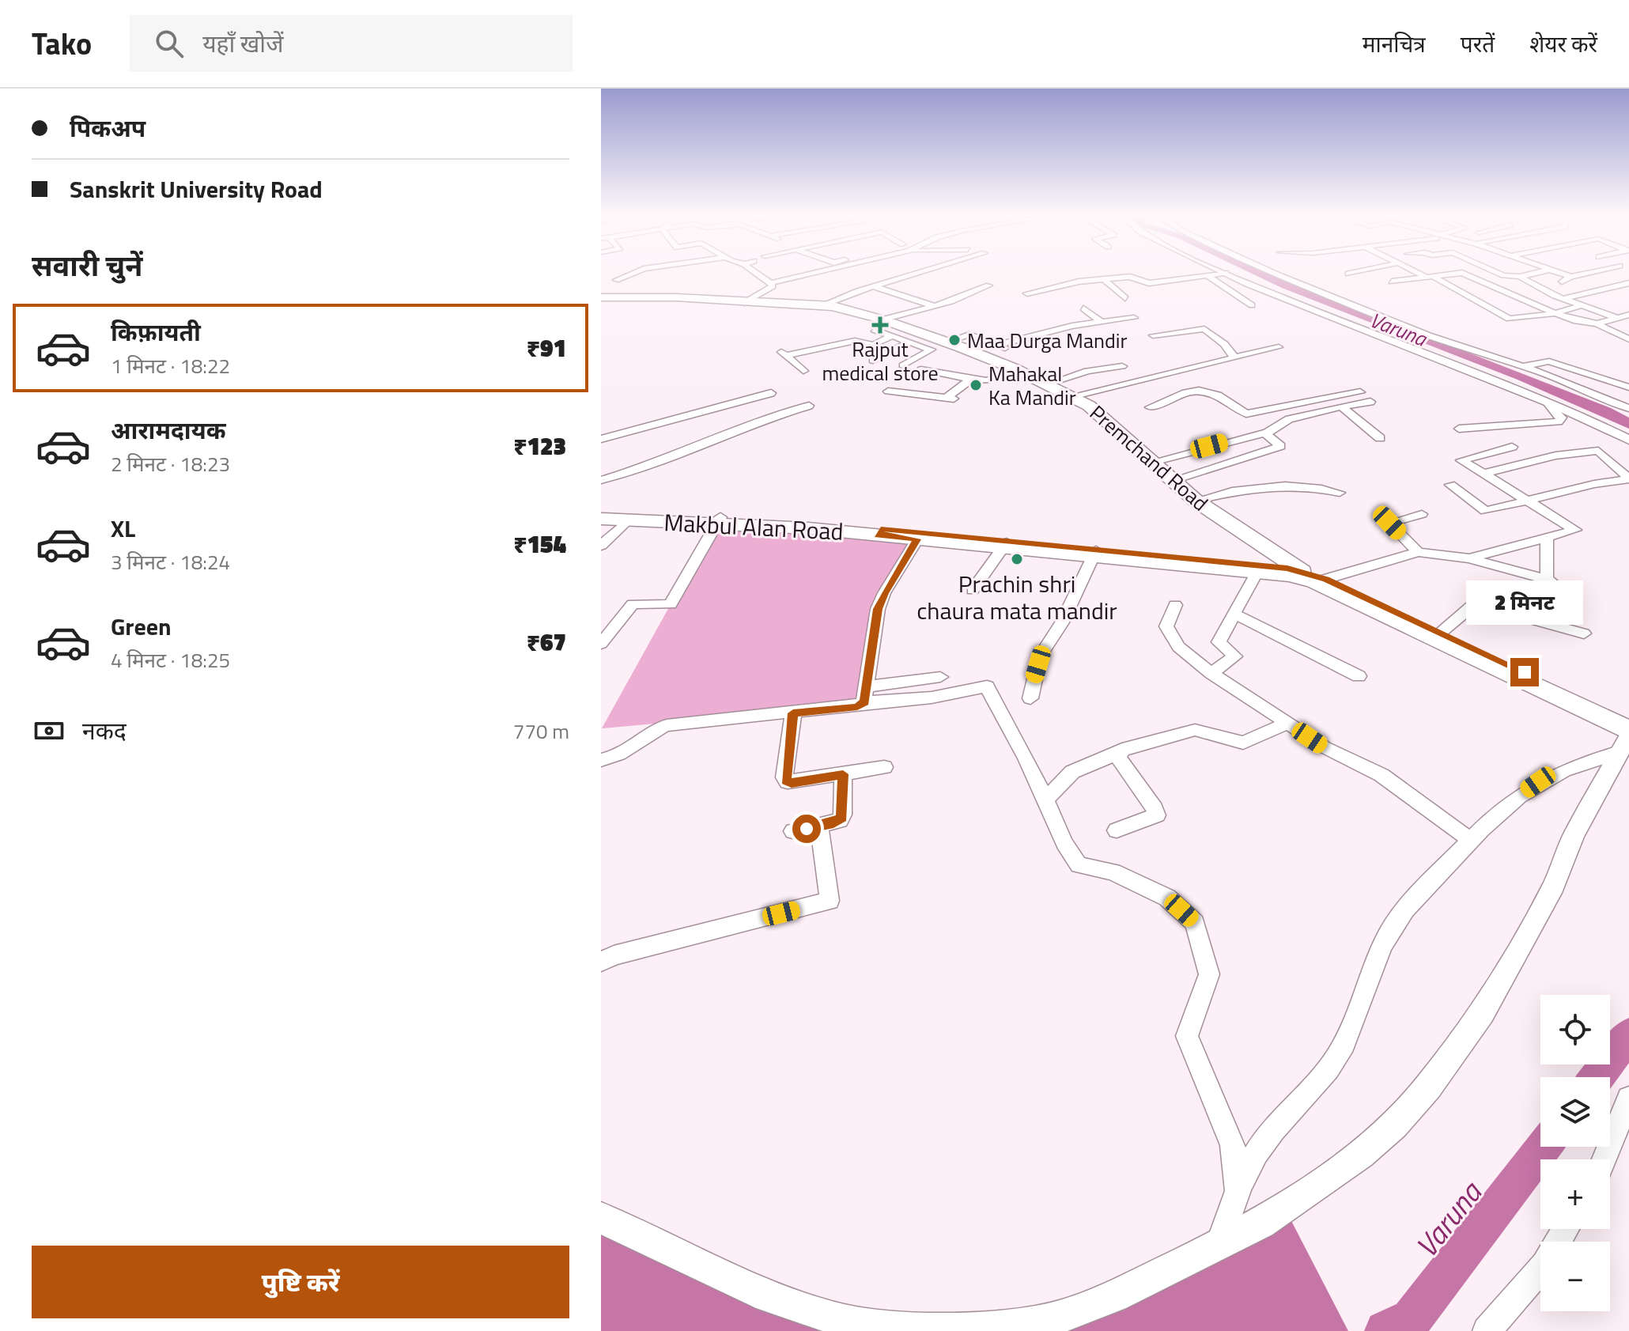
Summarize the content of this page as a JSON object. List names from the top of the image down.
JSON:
{
  "streets": {
    "highway": ["Premchand Road", "Makbul Alan Road"]
  },
  "crossings": [
    ["Premchand Road", "Makbul Alan Road"]
  ],
  "water": ["Varuna"],
  "places": {
    "health": ["Rajput medical store"],
    "other": ["Maa Durga Mandir", "Mahakal Ka Mandir", "Prachin shri chaura mata mandir"]
  },
  "page": {
    "header": "Tako",
    "search": "यहाँ खोजें",
    "nav": ["मानचित्र", "परतें", "शेयर करें"],
    "banner": ["पिकअप", "Sanskrit University Road"],
    "heading": "सवारी चुनें",
    "list": [
      {
        "name": "किफ़ायती",
        "note": "1 मिनट · 18:22",
        "value": "₹91"
      },
      {
        "name": "आरामदायक",
        "note": "2 मिनट · 18:23",
        "value": "₹123"
      },
      {
        "name": "XL",
        "note": "3 मिनट · 18:24",
        "value": "₹154"
      },
      {
        "name": "Green",
        "note": "4 मिनट · 18:25",
        "value": "₹67"
      }
    ],
    "bubble": "2 मिनट",
    "pay": ["नकद", "770 m"],
    "map_buttons": ["+", "−"],
    "buttons": "पुष्टि करें"
  }
}
